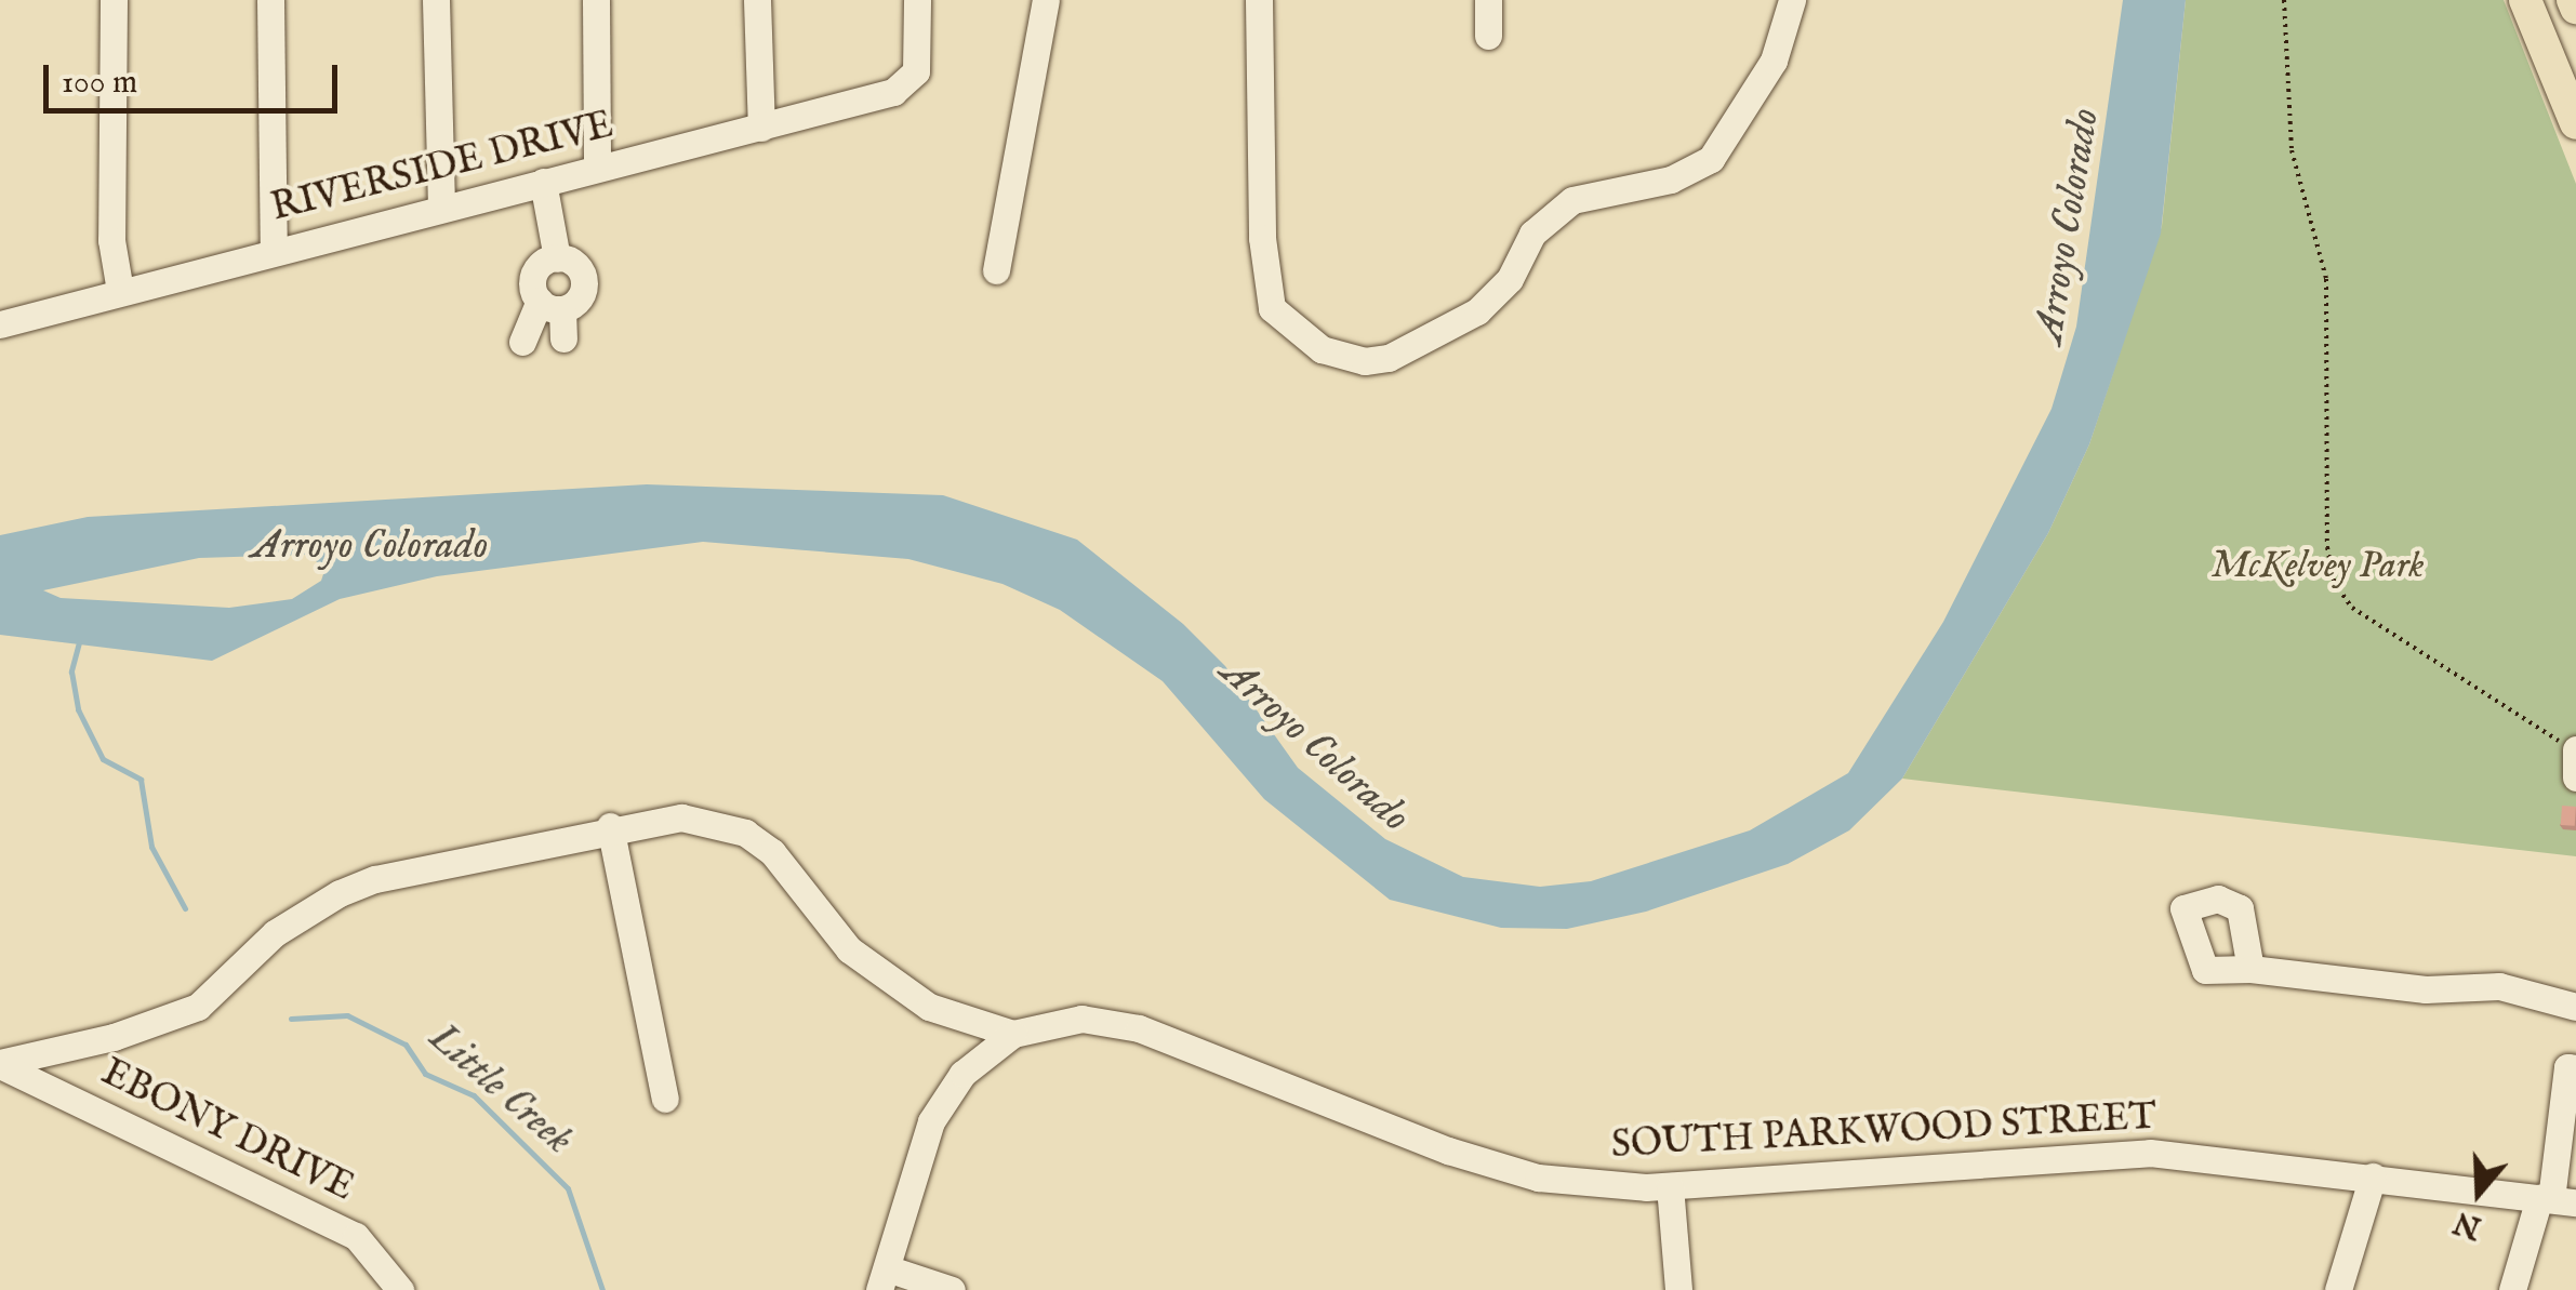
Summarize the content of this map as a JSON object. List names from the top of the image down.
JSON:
{
  "streets": {
    "street": ["RIVERSIDE DRIVE", "EBONY DRIVE", "SOUTH PARKWOOD STREET"]
  },
  "water": ["Arroyo Colorado", "Little Creek"],
  "parks": ["McKelvey Park"],
  "scale_bar": "100 m",
  "north": "bottom"
}
